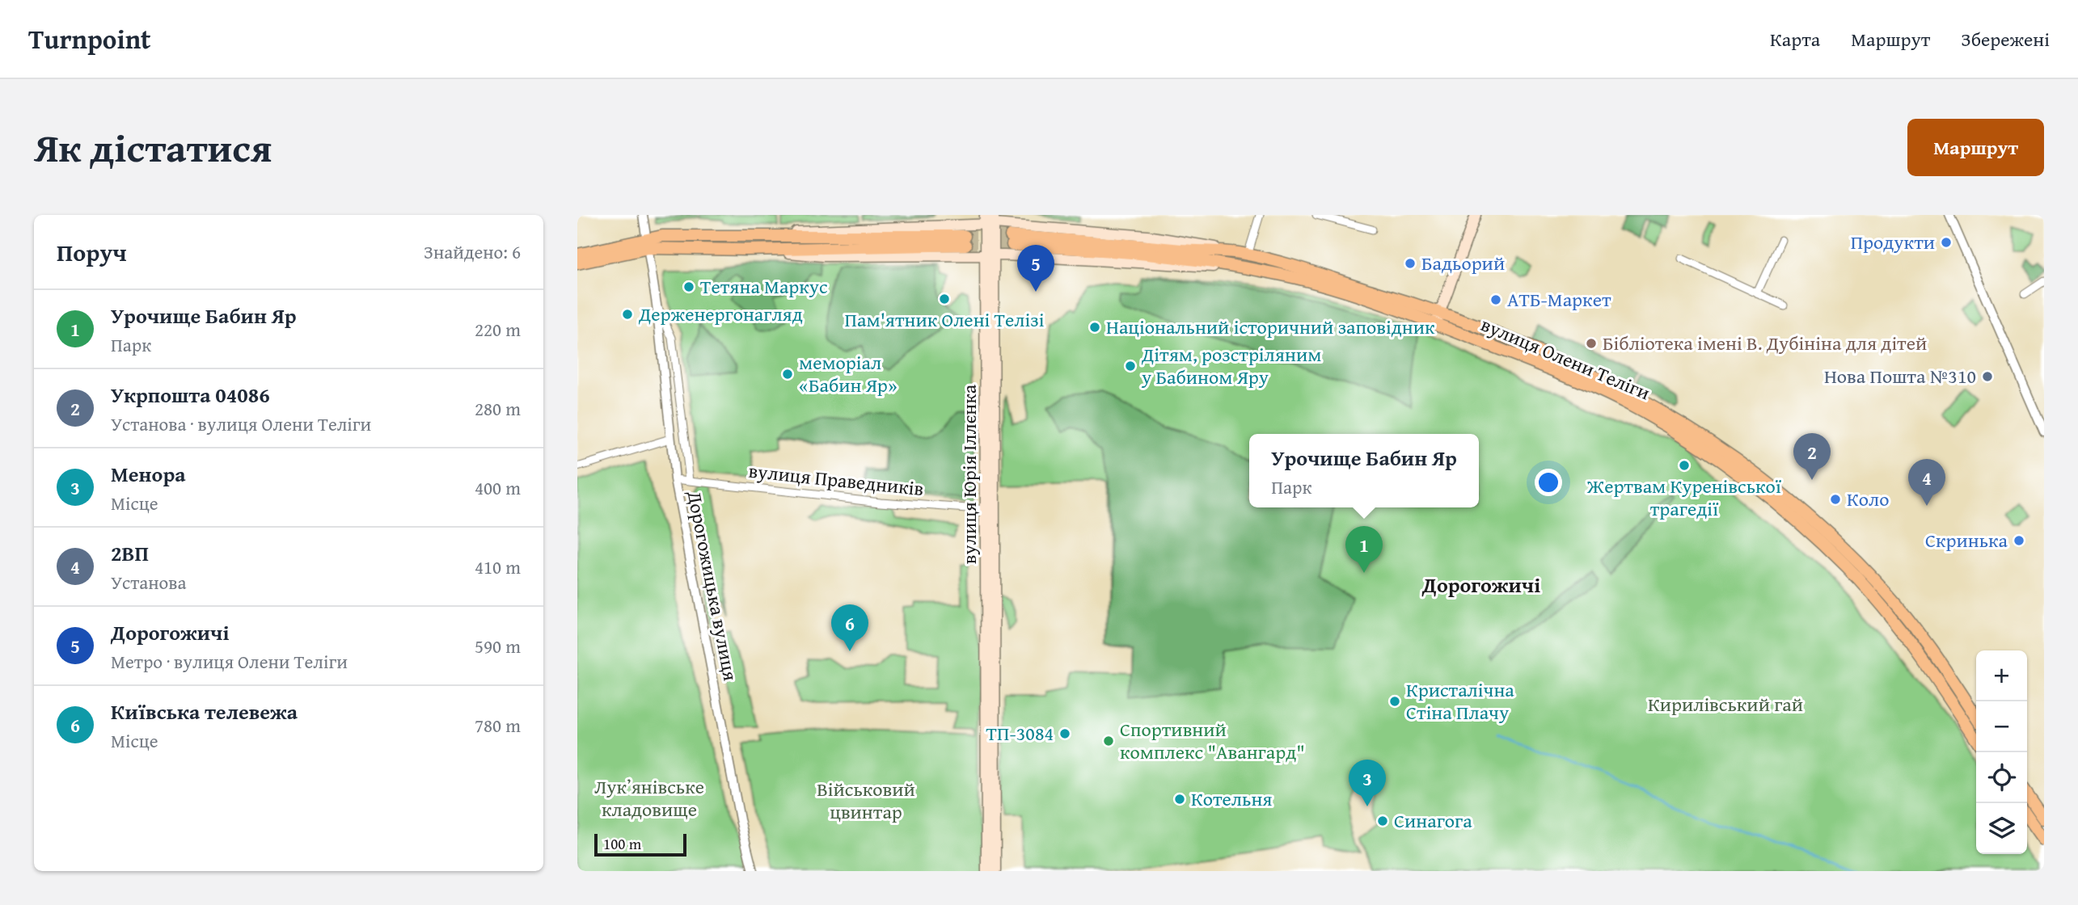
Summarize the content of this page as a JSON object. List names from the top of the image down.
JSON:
{
  "streets": {
    "main road": ["вулиця Олени Теліги", "вулиця Юрія Іллєнка"],
    "street": ["вулиця Праведників", "Дорогожицька вулиця"]
  },
  "crossings": [
    ["вулиця Олени Теліги", "вулиця Юрія Іллєнка"],
    ["вулиця Олени Теліги", "Дорогожицька вулиця"],
    ["вулиця Юрія Іллєнка", "вулиця Праведників"],
    ["вулиця Праведників", "Дорогожицька вулиця"]
  ],
  "districts": ["Дорогожичі"],
  "parks": ["Кирилівський гай", "Лукʼянівське кладовище", "Військовий цвинтар"],
  "places": [
    "Продукти",
    "Бадьорий",
    "Тетяна Маркус",
    "Пам'ятник Олені Телізі",
    "АТБ-Маркет",
    "Держенергонагляд",
    "Національний історичний заповідник",
    "Бібліотека імені В. Дубініна для дітей",
    "Дітям, розстріляним у Бабином Яру",
    "меморіал «Бабин Яр»",
    "Нова Пошта №310",
    "Жертвам Куренівської трагедії",
    "Коло",
    "Скринька",
    "Кристалічна Стіна Плачу",
    "ТП-3084",
    "Спортивний комплекс \"Авангард\"",
    "Котельня",
    "Синагога"
  ],
  "scale_bar": "100 m",
  "page": {
    "header": "Turnpoint",
    "nav": ["Карта", "Маршрут", "Збережені"],
    "title": "Як дістатися",
    "buttons": "Маршрут",
    "heading": ["Поруч", "Знайдено: 6"],
    "pins": [
      "5",
      "2",
      "4",
      "1",
      "6",
      "3"
    ],
    "list": [
      {
        "mark": "1",
        "name": "Урочище Бабин Яр",
        "note": "Парк",
        "value": "220 m"
      },
      {
        "mark": "2",
        "name": "Укрпошта 04086",
        "note": "Установа · вулиця Олени Теліги",
        "value": "280 m"
      },
      {
        "mark": "3",
        "name": "Менора",
        "note": "Місце",
        "value": "400 m"
      },
      {
        "mark": "4",
        "name": "2ВП",
        "note": "Установа",
        "value": "410 m"
      },
      {
        "mark": "5",
        "name": "Дорогожичі",
        "note": "Метро · вулиця Олени Теліги",
        "value": "590 m"
      },
      {
        "mark": "6",
        "name": "Київська телевежа",
        "note": "Місце",
        "value": "780 m"
      }
    ],
    "popup": ["Урочище Бабин Яр", "Парк"],
    "map_buttons": ["+", "−"],
    "scale": "100 m"
  }
}
